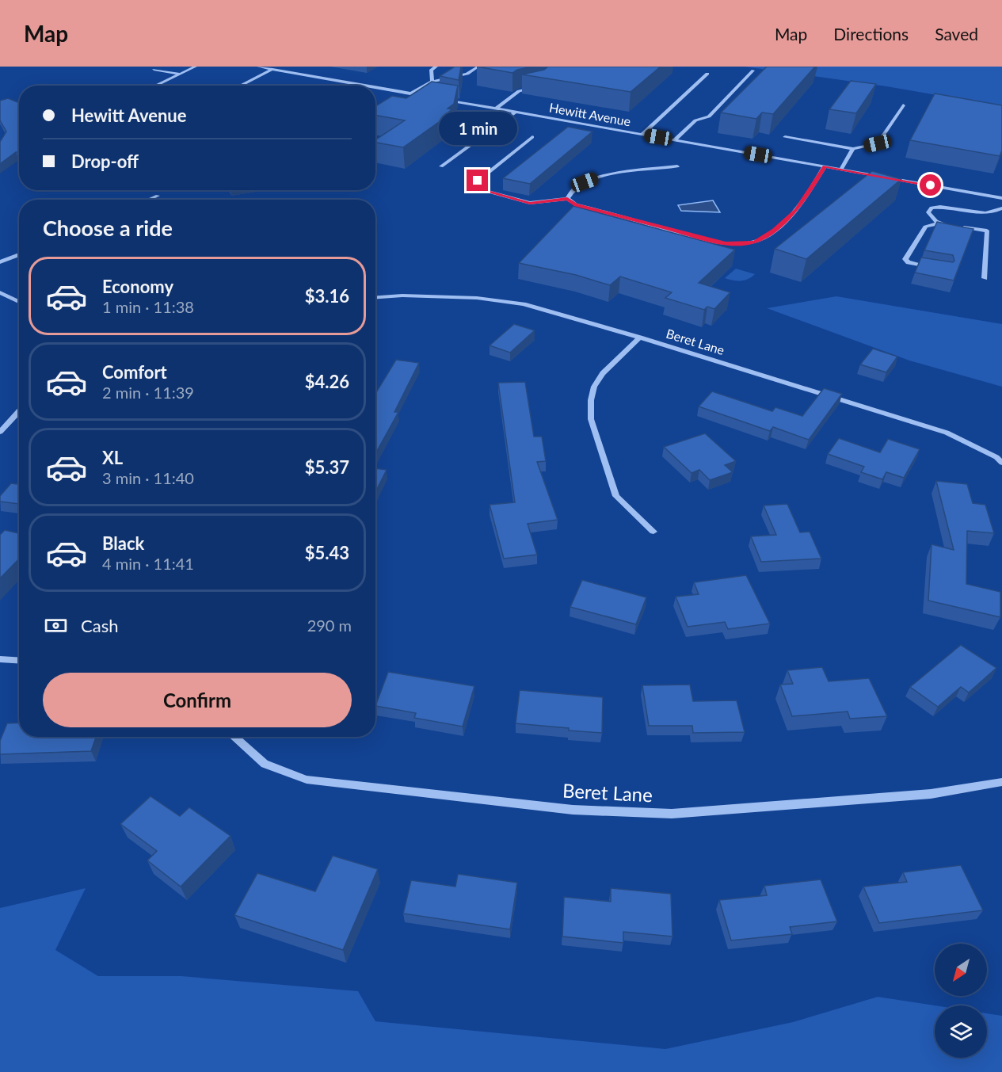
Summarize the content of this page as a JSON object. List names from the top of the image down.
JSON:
{
  "streets": {
    "street": ["Hewitt Avenue", "Beret Lane"]
  },
  "north": "bottom left",
  "page": {
    "header": "Map",
    "nav": ["Map", "Directions", "Saved"],
    "banner": ["Hewitt Avenue", "Drop-off"],
    "bubble": "1 min",
    "heading": "Choose a ride",
    "list": [
      {
        "name": "Economy",
        "note": "1 min · 11:38",
        "value": "$3.16"
      },
      {
        "name": "Comfort",
        "note": "2 min · 11:39",
        "value": "$4.26"
      },
      {
        "name": "XL",
        "note": "3 min · 11:40",
        "value": "$5.37"
      },
      {
        "name": "Black",
        "note": "4 min · 11:41",
        "value": "$5.43"
      }
    ],
    "pay": ["Cash", "290 m"],
    "buttons": "Confirm"
  }
}
